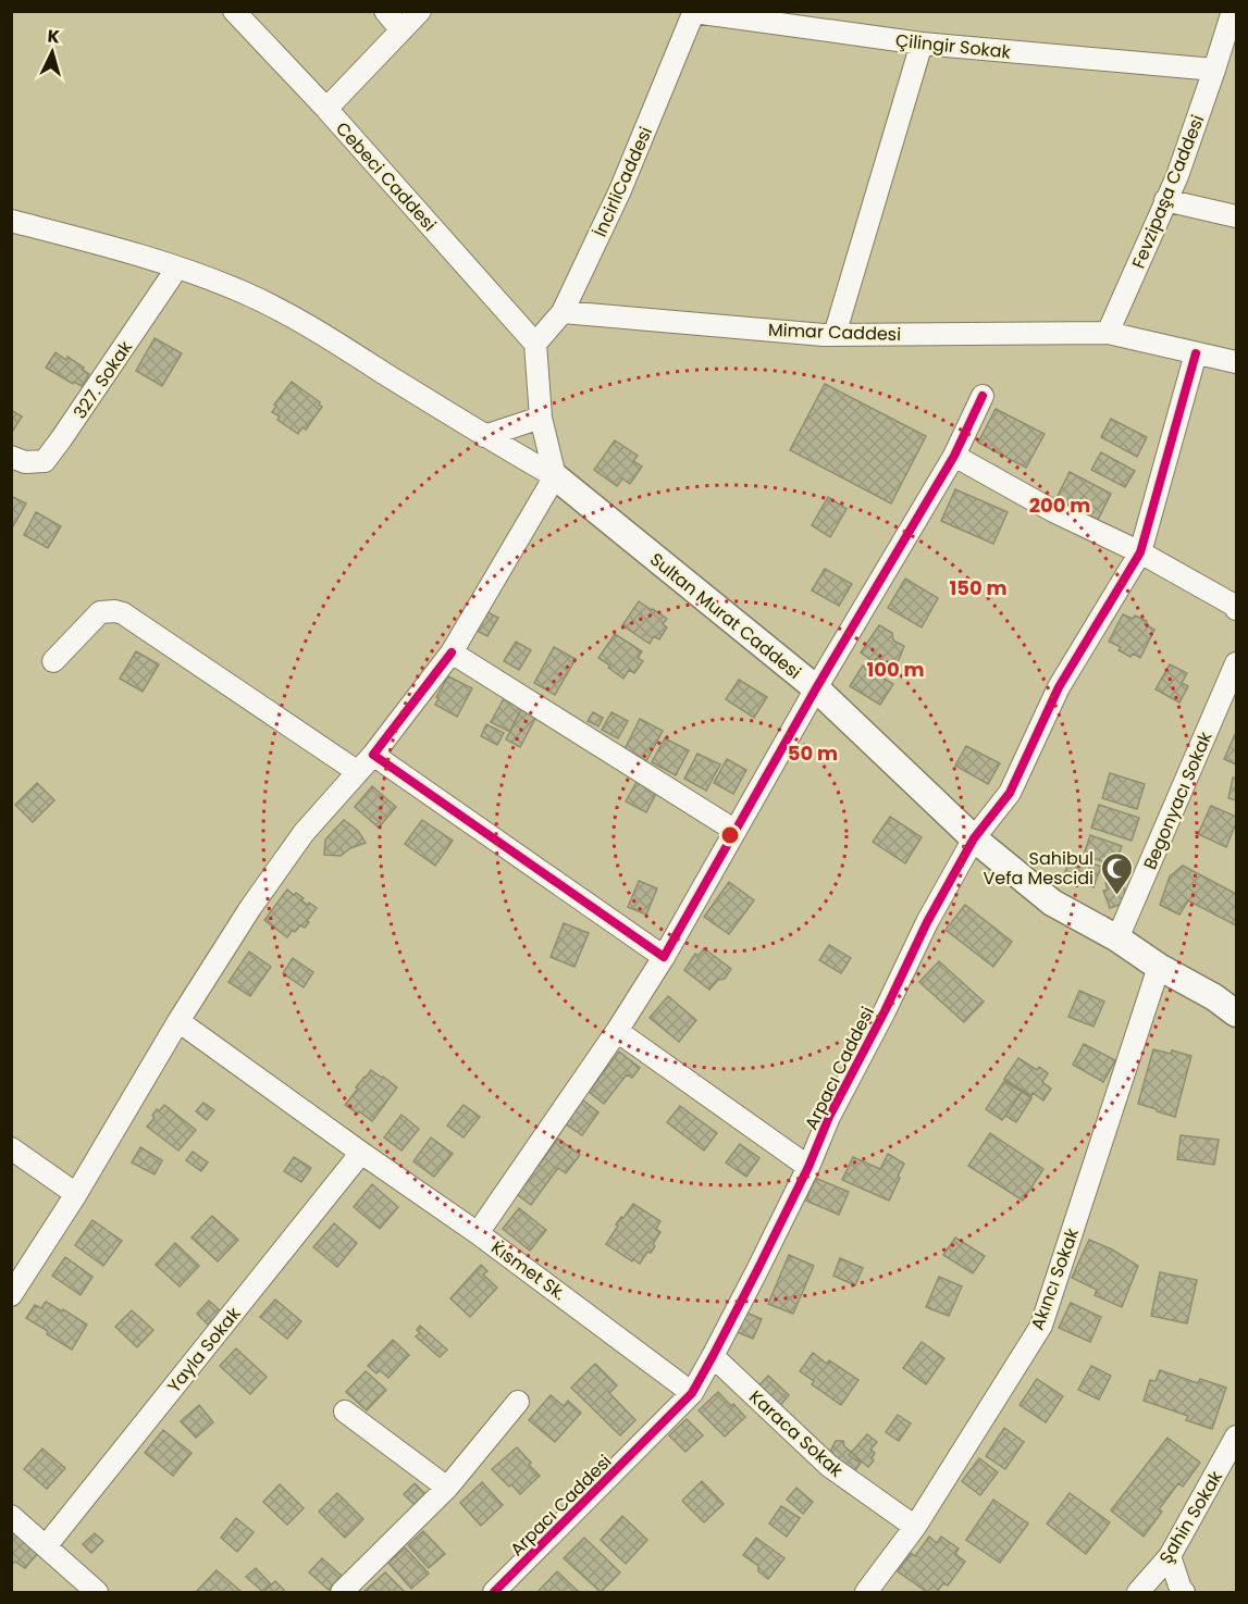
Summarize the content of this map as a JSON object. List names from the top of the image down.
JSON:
{
  "streets": {
    "main road": ["Sultan Murat Caddesi"],
    "street": [
      "Çilingir Sokak",
      "Cebeci Caddesi",
      "İncirliCaddesi",
      "Fevzipaşa Caddesi",
      "Mimar Caddesi",
      "327. Sokak",
      "Begonyacı Sokak",
      "Arpacı Caddesi",
      "Kısmet Sk.",
      "Akıncı Sokak",
      "Yayla Sokak",
      "Karaca Sokak",
      "Şahin Sokak"
    ]
  },
  "crossings": [
    ["Çilingir Sokak", "İncirliCaddesi"],
    ["Çilingir Sokak", "Fevzipaşa Caddesi"],
    ["Cebeci Caddesi", "İncirliCaddesi"],
    ["İncirliCaddesi", "Mimar Caddesi"],
    ["Fevzipaşa Caddesi", "Mimar Caddesi"],
    ["Mimar Caddesi", "Arpacı Caddesi"],
    ["Sultan Murat Caddesi", "Begonyacı Sokak"],
    ["Sultan Murat Caddesi", "Arpacı Caddesi"],
    ["Sultan Murat Caddesi", "Akıncı Sokak"],
    ["Arpacı Caddesi", "Kısmet Sk."],
    ["Arpacı Caddesi", "Karaca Sokak"],
    ["Kısmet Sk.", "Yayla Sokak"],
    ["Akıncı Sokak", "Karaca Sokak"]
  ],
  "places": {
    "mosque": ["Sahibul Vefa Mescidi"]
  },
  "north": "top",
  "rings": [
    "200 m",
    "150 m",
    "100 m",
    "50 m"
  ]
}
